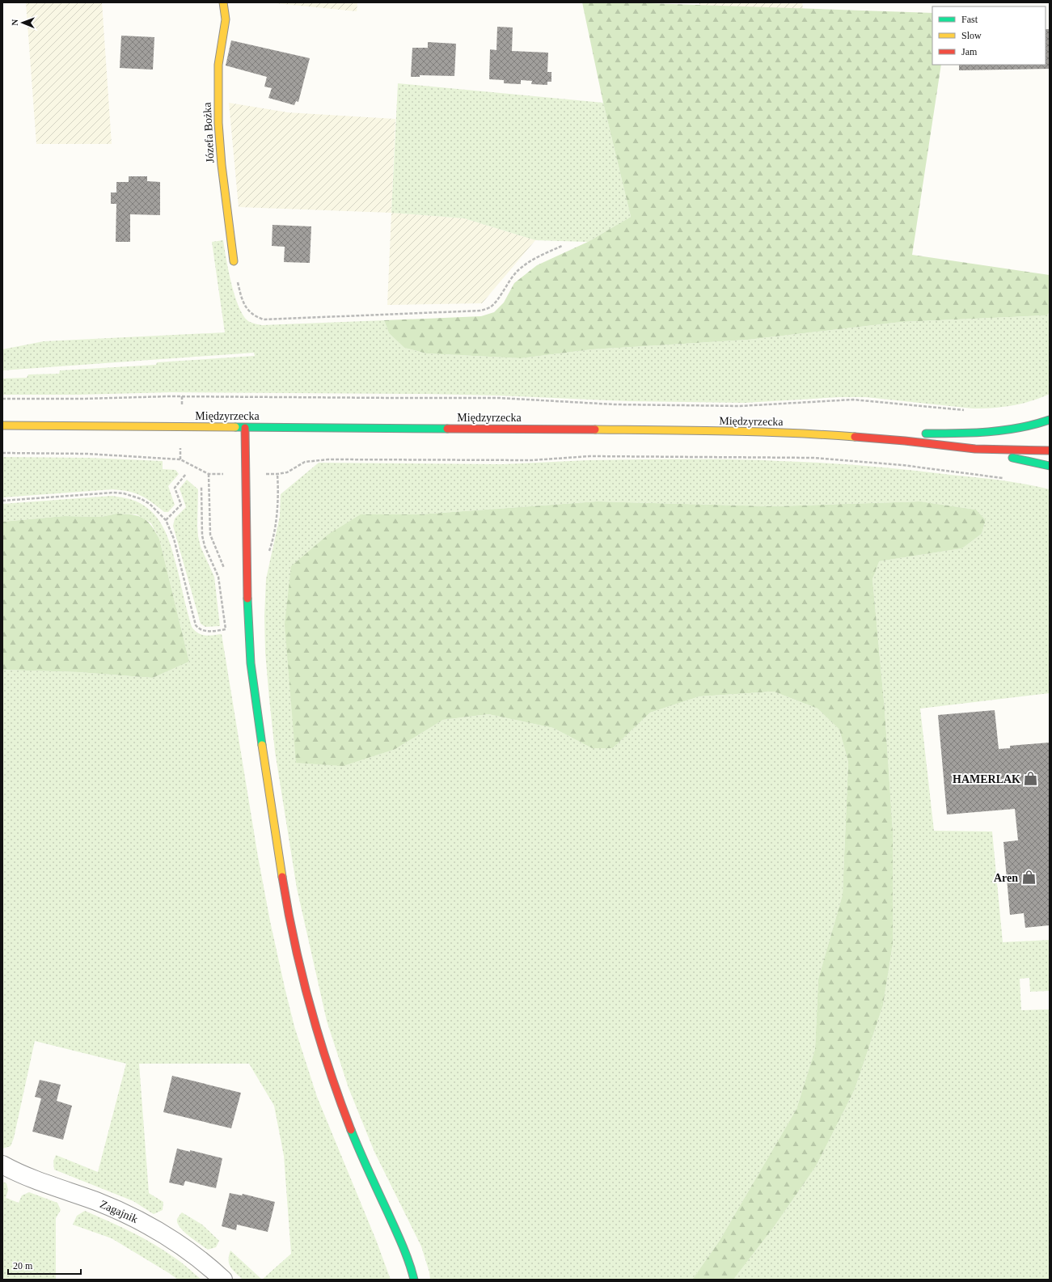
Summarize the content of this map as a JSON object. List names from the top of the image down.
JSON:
{
  "streets": {
    "main road": ["Józefa Bożka", "Międzyrzecka"],
    "street": ["Zagajnik"]
  },
  "places": {
    "shop": ["HAMERLAK", "Aren"]
  },
  "legend": ["Fast", "Slow", "Jam"],
  "scale_bar": "20 m",
  "north": "left"
}
